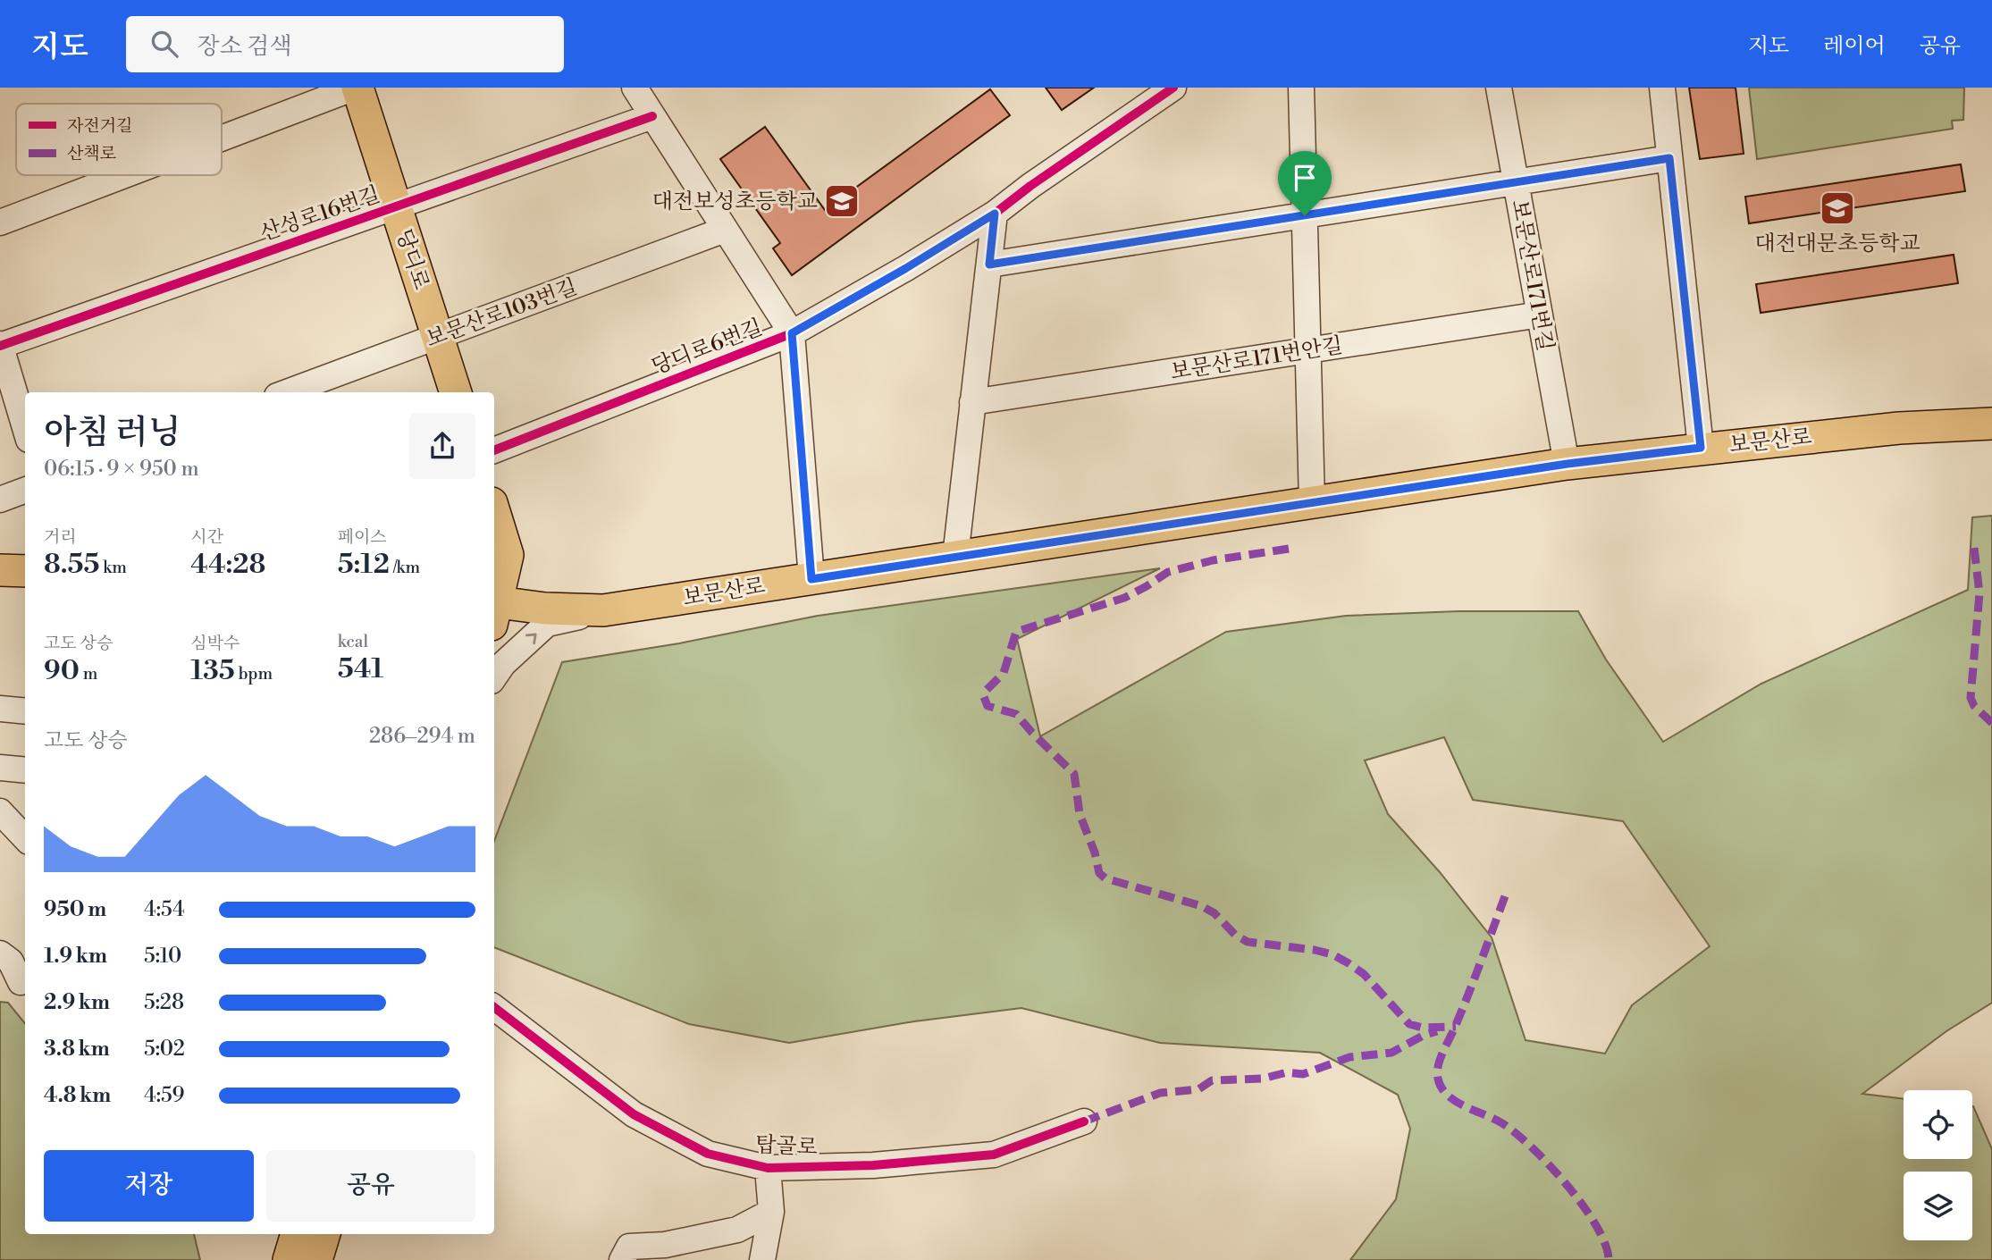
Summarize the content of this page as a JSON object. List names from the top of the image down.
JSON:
{
  "streets": {
    "main road": ["당디로", "보문산로"],
    "street": [
      "산성로16번길",
      "보문산로171번길",
      "보문산로103번길",
      "당디로6번길",
      "보문산로171번안길",
      "탑골로"
    ]
  },
  "crossings": [
    ["산성로16번길", "당디로"],
    ["당디로", "보문산로103번길"],
    ["보문산로171번길", "보문산로171번안길"],
    ["보문산로171번길", "보문산로"]
  ],
  "places": {
    "school or university": ["대전보성초등학교", "대전대문초등학교"]
  },
  "legend": ["자전거길", "산책로"],
  "page": {
    "header": "지도",
    "search": "장소 검색",
    "nav": ["지도", "레이어", "공유"],
    "heading": ["아침 러닝", "06:15 · 9 × 950 m"],
    "stats": [
      ["거리", "8.55 km"],
      ["시간", "44:28"],
      ["페이스", "5:12 /km"],
      ["고도 상승", "90 m"],
      ["심박수", "135 bpm"],
      ["kcal", "541"]
    ],
    "chart": ["고도 상승", "286–294 m"],
    "list": [
      {
        "name": "950 m",
        "note": "4:54"
      },
      {
        "name": "1.9 km",
        "note": "5:10"
      },
      {
        "name": "2.9 km",
        "note": "5:28"
      },
      {
        "name": "3.8 km",
        "note": "5:02"
      },
      {
        "name": "4.8 km",
        "note": "4:59"
      }
    ],
    "buttons": ["저장", "공유"]
  }
}
